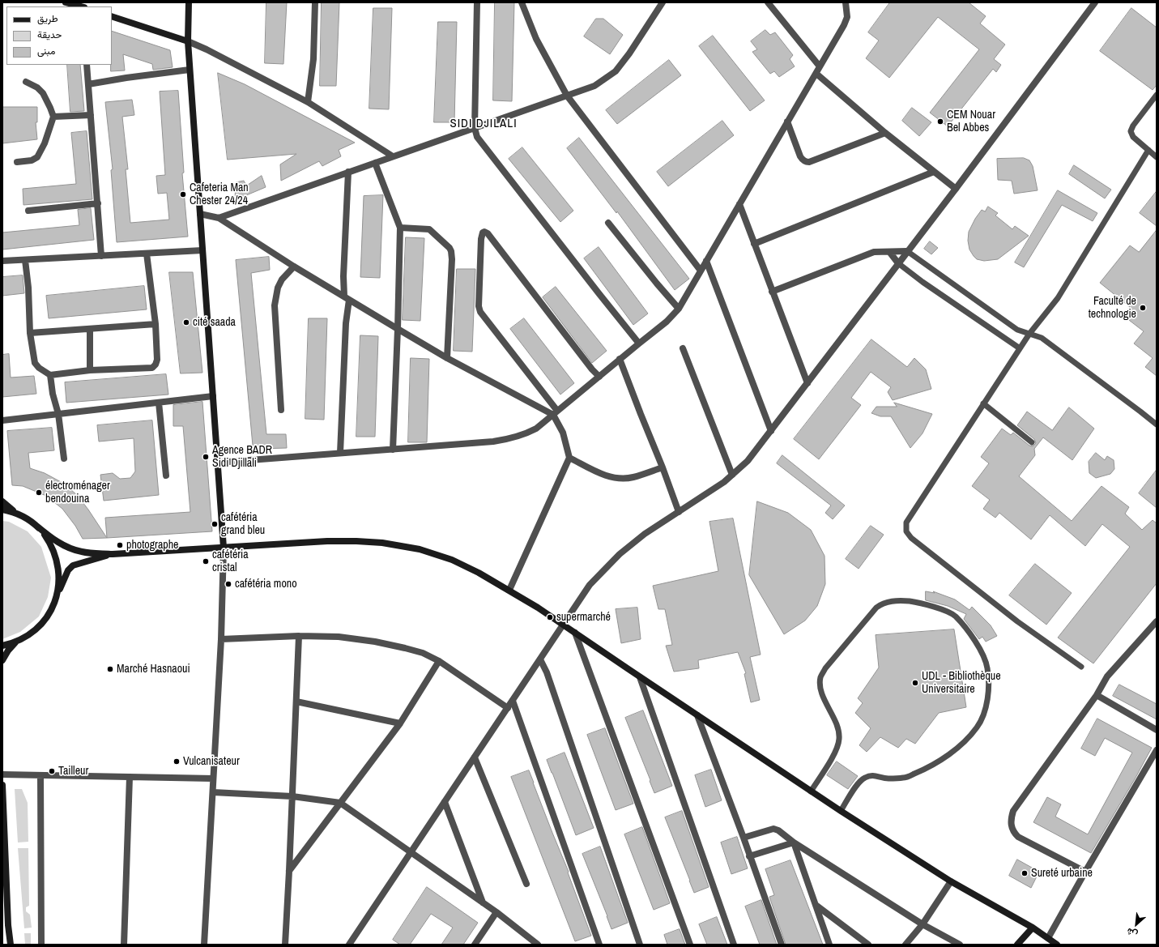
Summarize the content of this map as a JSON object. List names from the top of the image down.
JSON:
{
  "districts": ["SIDI DJILALI"],
  "places": [
    "CEM Nouar Bel Abbes",
    "Cafeteria Man Chester 24/24",
    "Faculté de technologie",
    "cité saada",
    "Agence BADR Sidi Djillali",
    "électroménager bendouina",
    "cafétéria grand bleu",
    "photographe",
    "cafétéria cristal",
    "cafétéria mono",
    "supermarché",
    "Marché Hasnaoui",
    "UDL - Bibliothèque Universitaire",
    "Vulcanisateur",
    "Tailleur",
    "Sureté urbaine"
  ],
  "legend": ["طريق", "حديقة", "مبنى"],
  "north": "bottom left"
}
